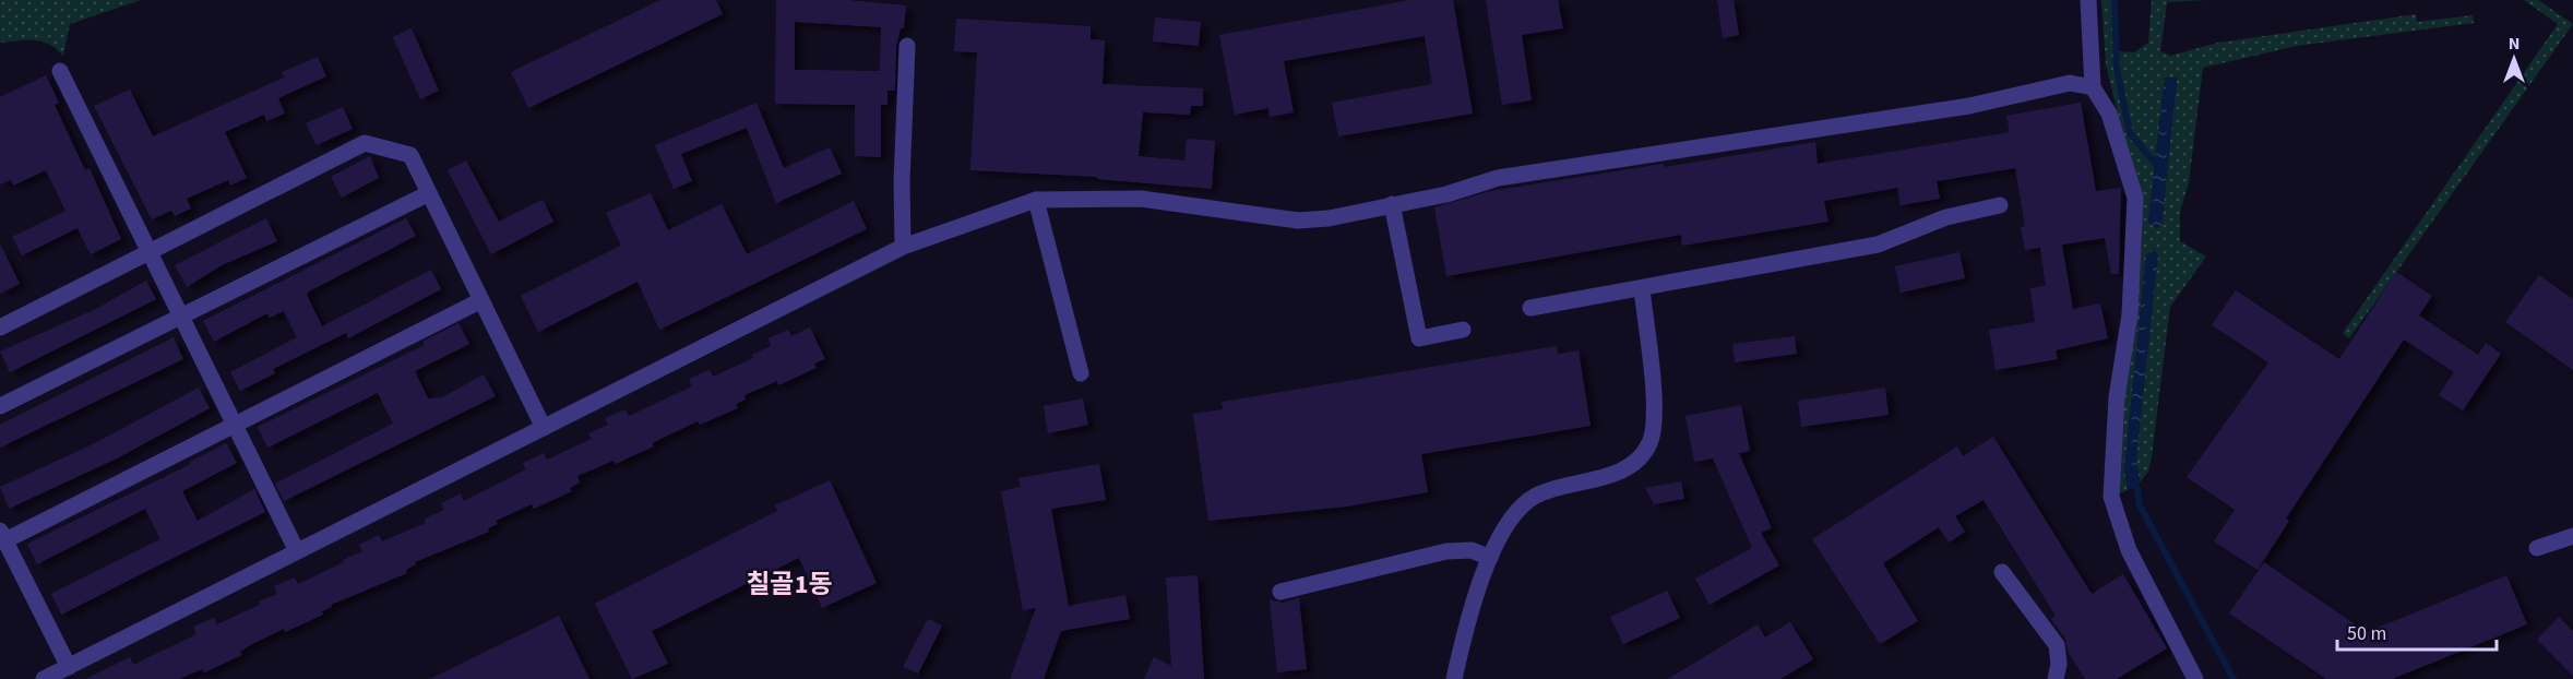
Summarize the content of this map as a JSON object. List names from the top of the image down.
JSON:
{
  "districts": ["칠골1동"],
  "scale_bar": "50 m",
  "north": "top"
}
